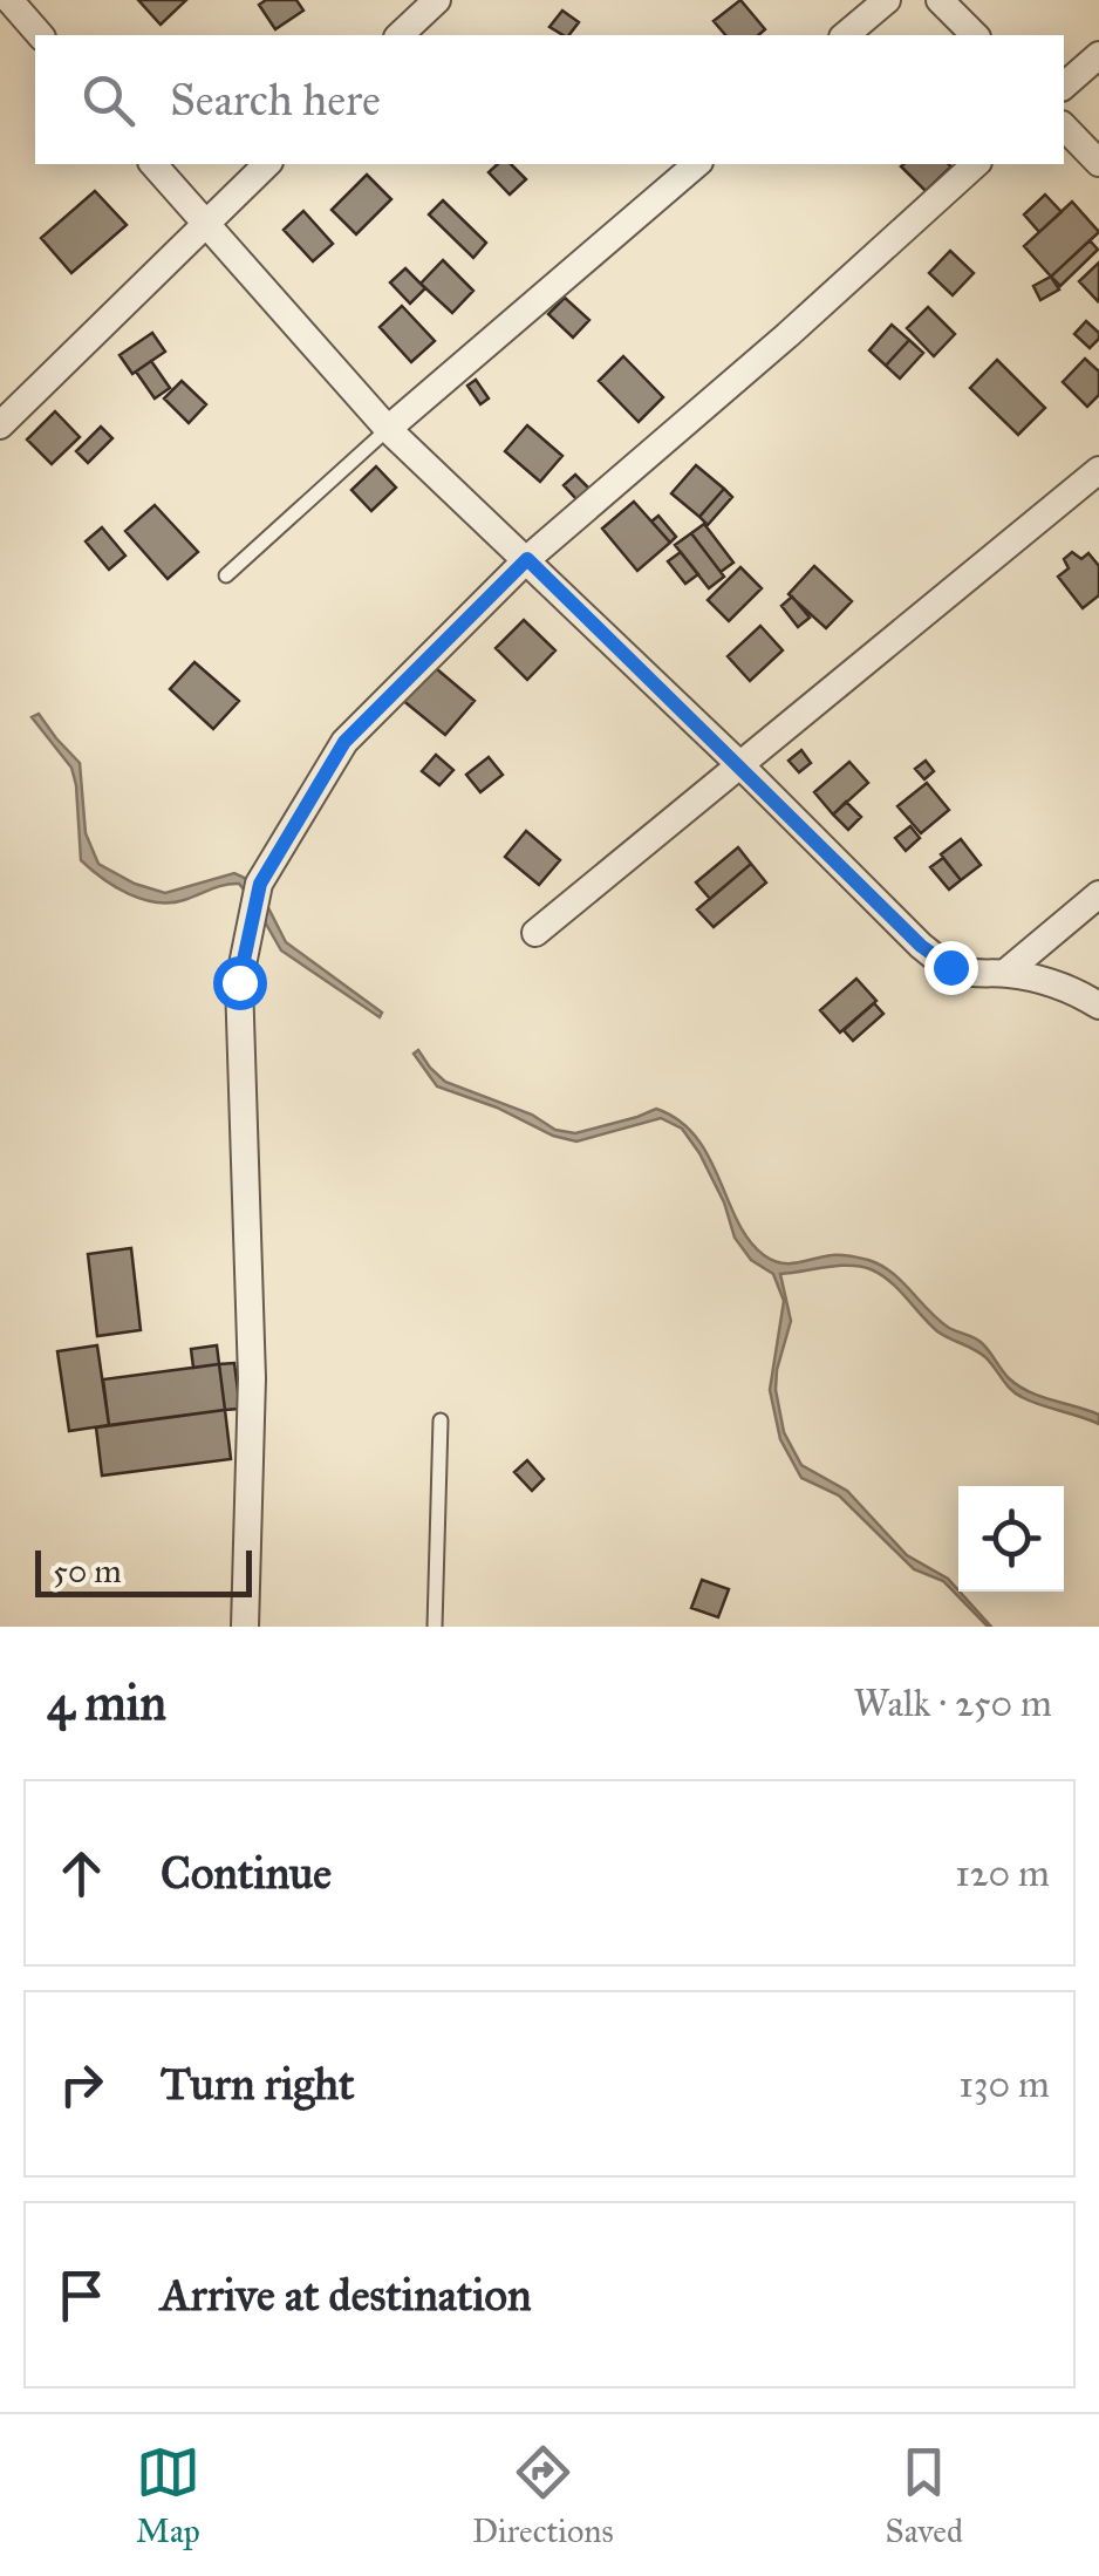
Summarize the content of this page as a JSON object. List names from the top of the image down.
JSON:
{
  "scale_bar": "50 m",
  "page": {
    "search": "Search here",
    "scale": "50 m",
    "heading": ["4 min", "Walk · 250 m"],
    "list": [
      ["Continue", "120 m"],
      ["Turn right", "130 m"],
      "Arrive at destination"
    ],
    "nav": ["Map", "Directions", "Saved"]
  }
}
